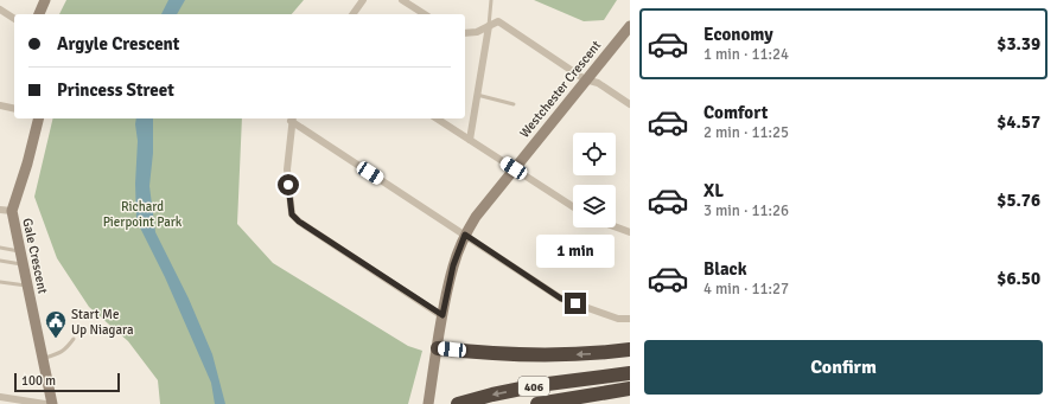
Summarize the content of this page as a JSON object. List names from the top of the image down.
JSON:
{
  "streets": {
    "highway": ["406"],
    "main road": ["Westchester Crescent", "Gale Crescent"]
  },
  "parks": ["Richard Pierpoint Park"],
  "places": {
    "public building": ["Start Me Up Niagara"]
  },
  "scale_bar": "100 m",
  "page": {
    "list": [
      {
        "name": "Economy",
        "note": "1 min · 11:24",
        "value": "$3.39"
      },
      {
        "name": "Comfort",
        "note": "2 min · 11:25",
        "value": "$4.57"
      },
      {
        "name": "XL",
        "note": "3 min · 11:26",
        "value": "$5.76"
      },
      {
        "name": "Black",
        "note": "4 min · 11:27",
        "value": "$6.50"
      }
    ],
    "banner": ["Argyle Crescent", "Princess Street"],
    "bubble": "1 min",
    "buttons": "Confirm",
    "scale": "100 m"
  }
}
